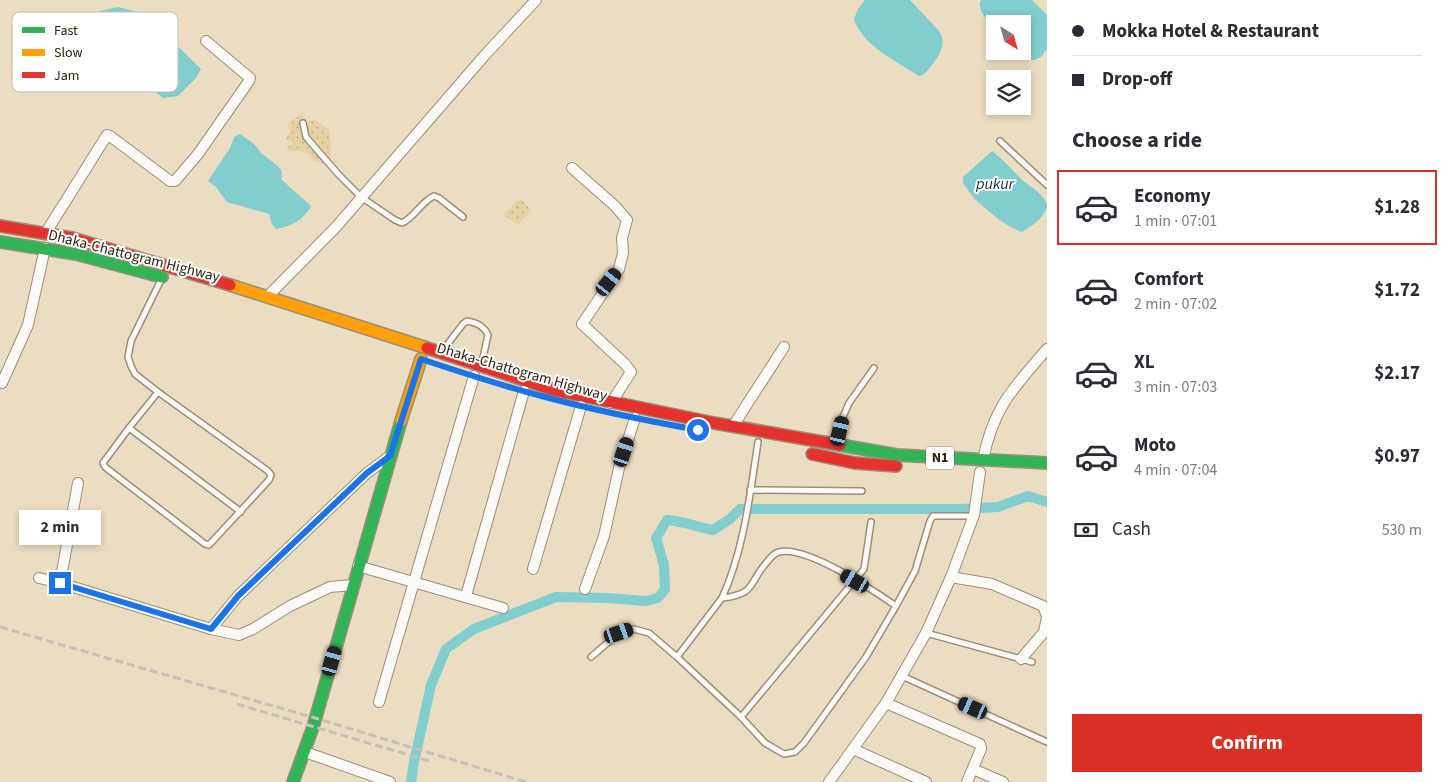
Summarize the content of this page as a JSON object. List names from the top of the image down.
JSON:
{
  "streets": {
    "main road": ["Dhaka-Chattogram Highway", "N1"]
  },
  "water": ["pukur"],
  "legend": ["Fast", "Slow", "Jam"],
  "north": "bottom right",
  "page": {
    "banner": ["Mokka Hotel & Restaurant", "Drop-off"],
    "heading": "Choose a ride",
    "list": [
      {
        "name": "Economy",
        "note": "1 min · 07:01",
        "value": "$1.28"
      },
      {
        "name": "Comfort",
        "note": "2 min · 07:02",
        "value": "$1.72"
      },
      {
        "name": "XL",
        "note": "3 min · 07:03",
        "value": "$2.17"
      },
      {
        "name": "Moto",
        "note": "4 min · 07:04",
        "value": "$0.97"
      }
    ],
    "pay": ["Cash", "530 m"],
    "bubble": "2 min",
    "buttons": "Confirm"
  }
}
